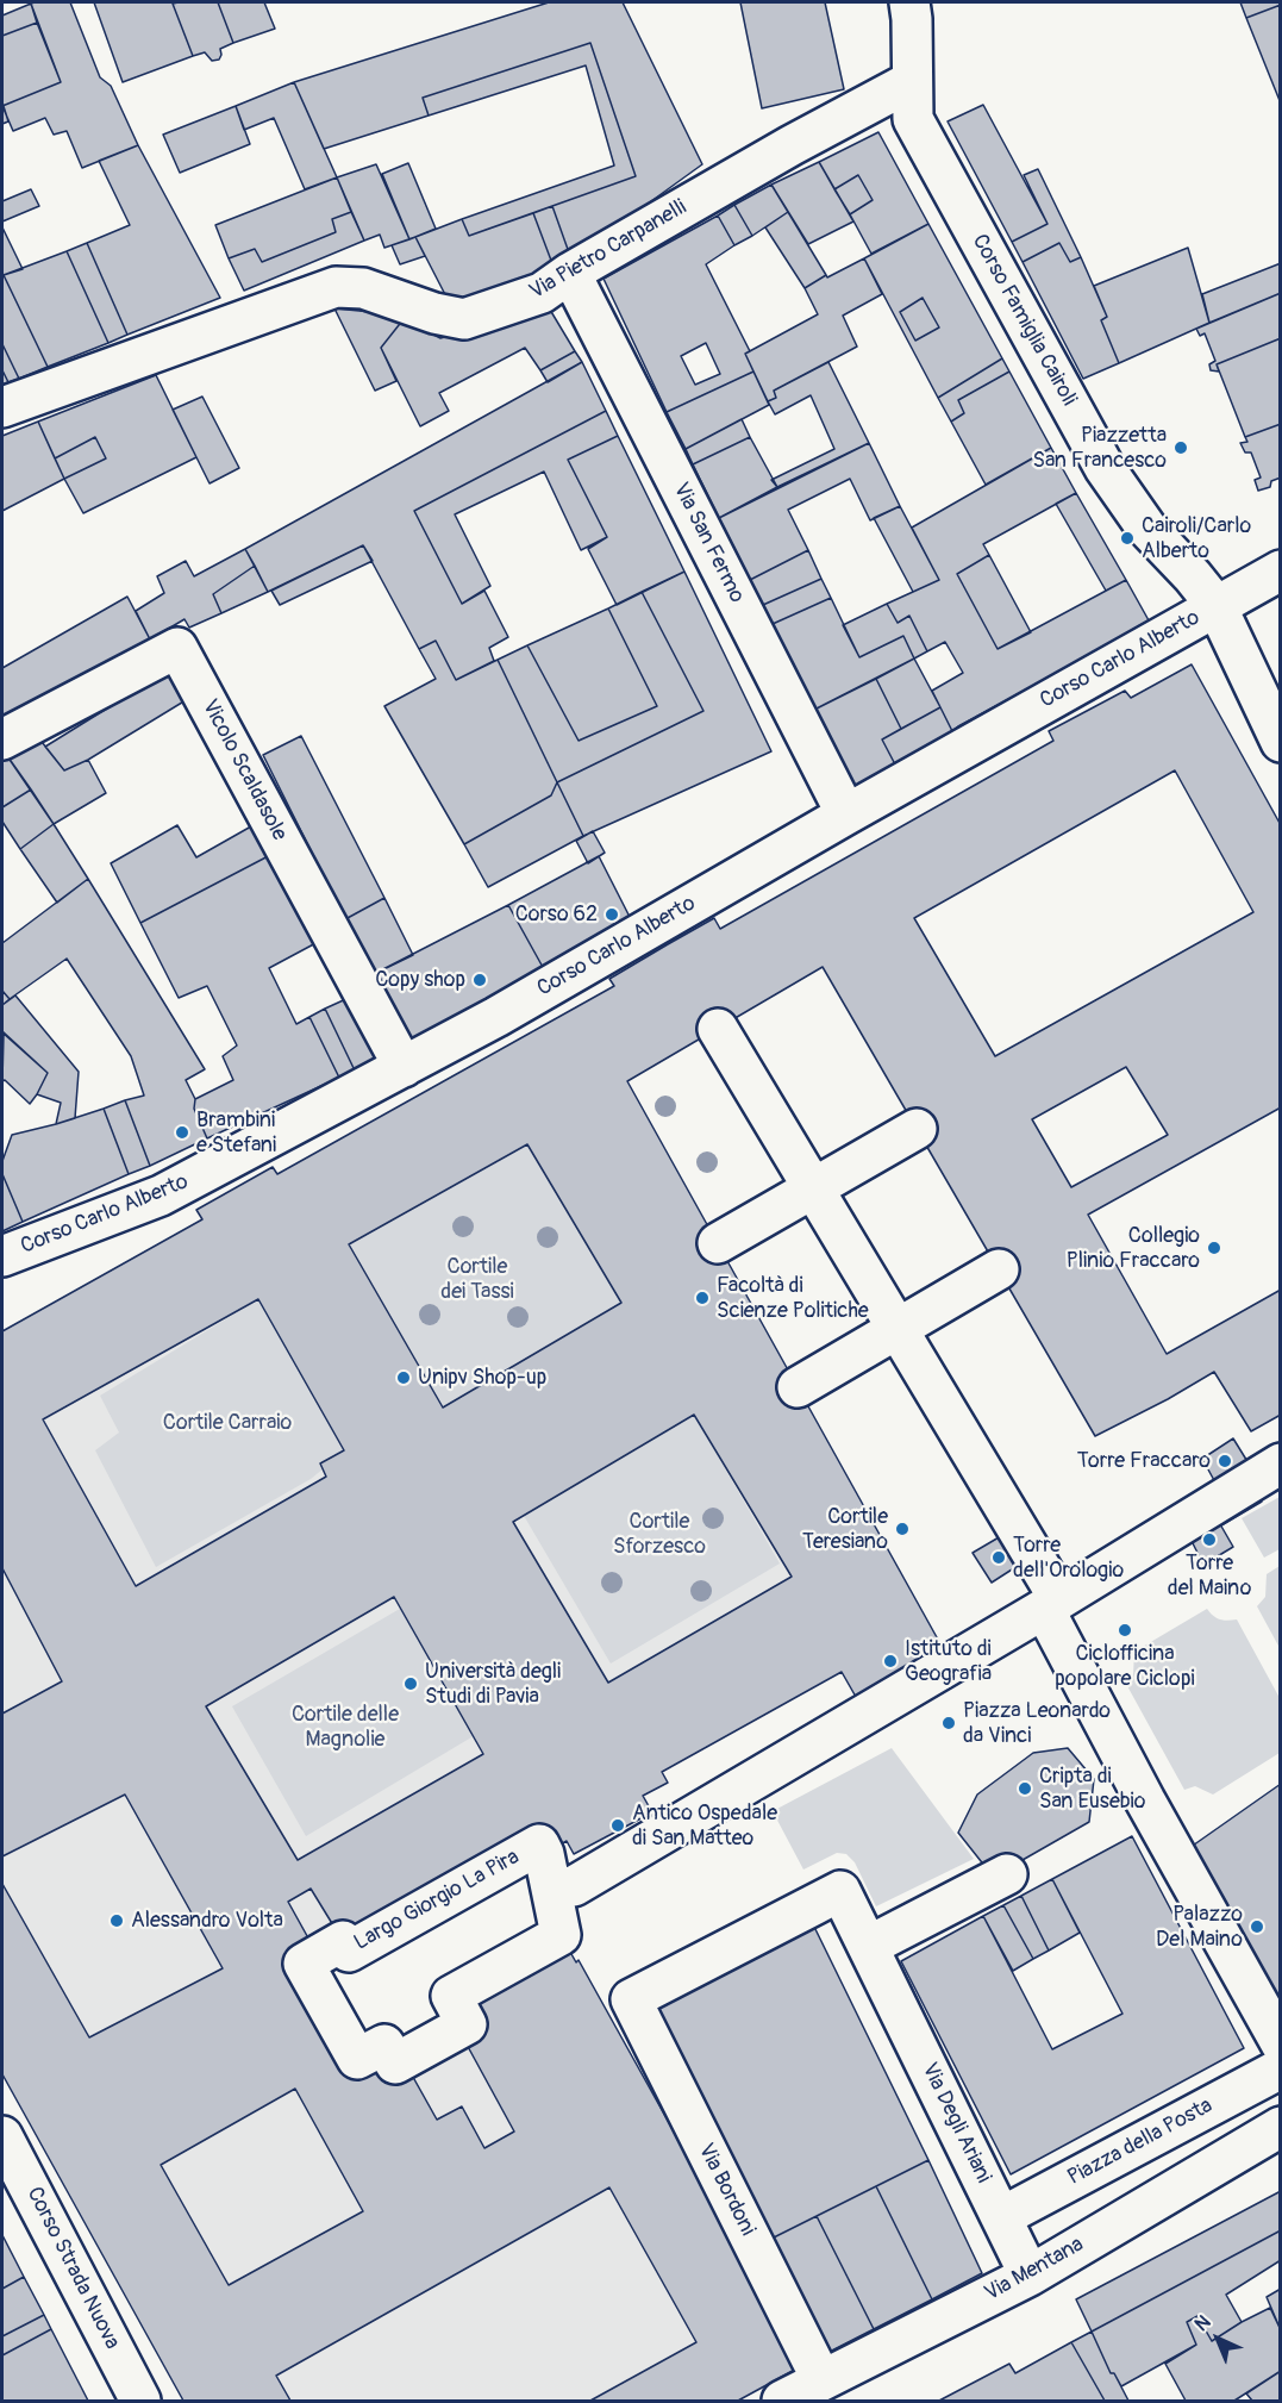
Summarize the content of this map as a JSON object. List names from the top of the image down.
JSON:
{
  "streets": {
    "street": [
      "Via Pietro Carpanelli",
      "Corso Famiglia Cairoli",
      "Via San Fermo",
      "Corso Carlo Alberto",
      "Vicolo Scaldasole",
      "Largo Giorgio La Pira",
      "Via Degli Ariani",
      "Piazza della Posta",
      "Via Bordoni",
      "Corso Strada Nuova",
      "Via Mentana"
    ]
  },
  "crossings": [
    ["Via Pietro Carpanelli", "Corso Famiglia Cairoli"],
    ["Via Pietro Carpanelli", "Via San Fermo"],
    ["Corso Famiglia Cairoli", "Corso Carlo Alberto"],
    ["Via San Fermo", "Corso Carlo Alberto"],
    ["Corso Carlo Alberto", "Vicolo Scaldasole"],
    ["Via Degli Ariani", "Piazza della Posta"],
    ["Via Degli Ariani", "Via Bordoni"],
    ["Via Degli Ariani", "Via Mentana"],
    ["Via Bordoni", "Via Mentana"]
  ],
  "parks": [
    "Cortile dei Tassi",
    "Cortile Carraio",
    "Cortile Sforzesco",
    "Cortile delle Magnolie"
  ],
  "places": [
    "Piazzetta San Francesco",
    "Cairoli/Carlo Alberto",
    "Corso 62",
    "Copy shop",
    "Brambini e Stefani",
    "Collegio Plinio Fraccaro",
    "Facoltà di Scienze Politiche",
    "Unipv Shop-up",
    "Torre Fraccaro",
    "Cortile Teresiano",
    "Torre del Maino",
    "Torre dell'Orologio",
    "Ciclofficina popolare Ciclopi",
    "Istituto di Geografia",
    "Università degli Studi di Pavia",
    "Piazza Leonardo da Vinci",
    "Cripta di San Eusebio",
    "Antico Ospedale di San Matteo",
    "Alessandro Volta",
    "Palazzo Del Maino"
  ],
  "north": "top left"
}
